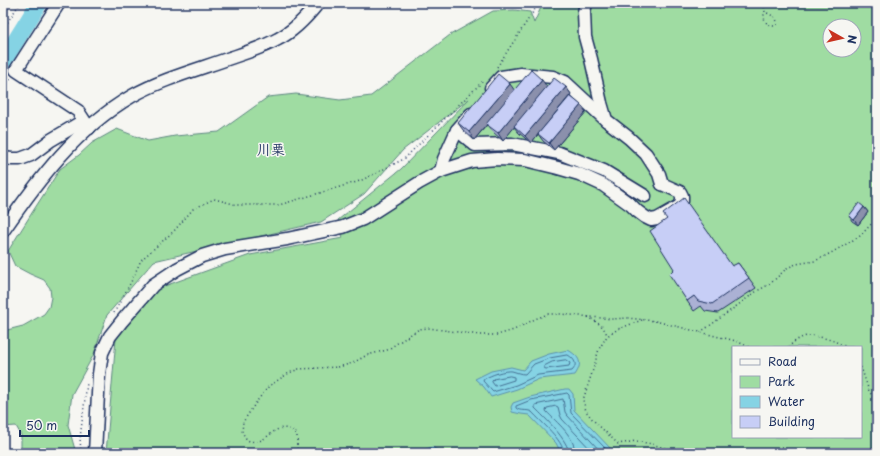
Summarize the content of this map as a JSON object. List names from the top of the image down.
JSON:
{
  "districts": ["川栗"],
  "legend": [
    "Road",
    "Park",
    "Water",
    "Building"
  ],
  "scale_bar": "50 m",
  "north": "right"
}
